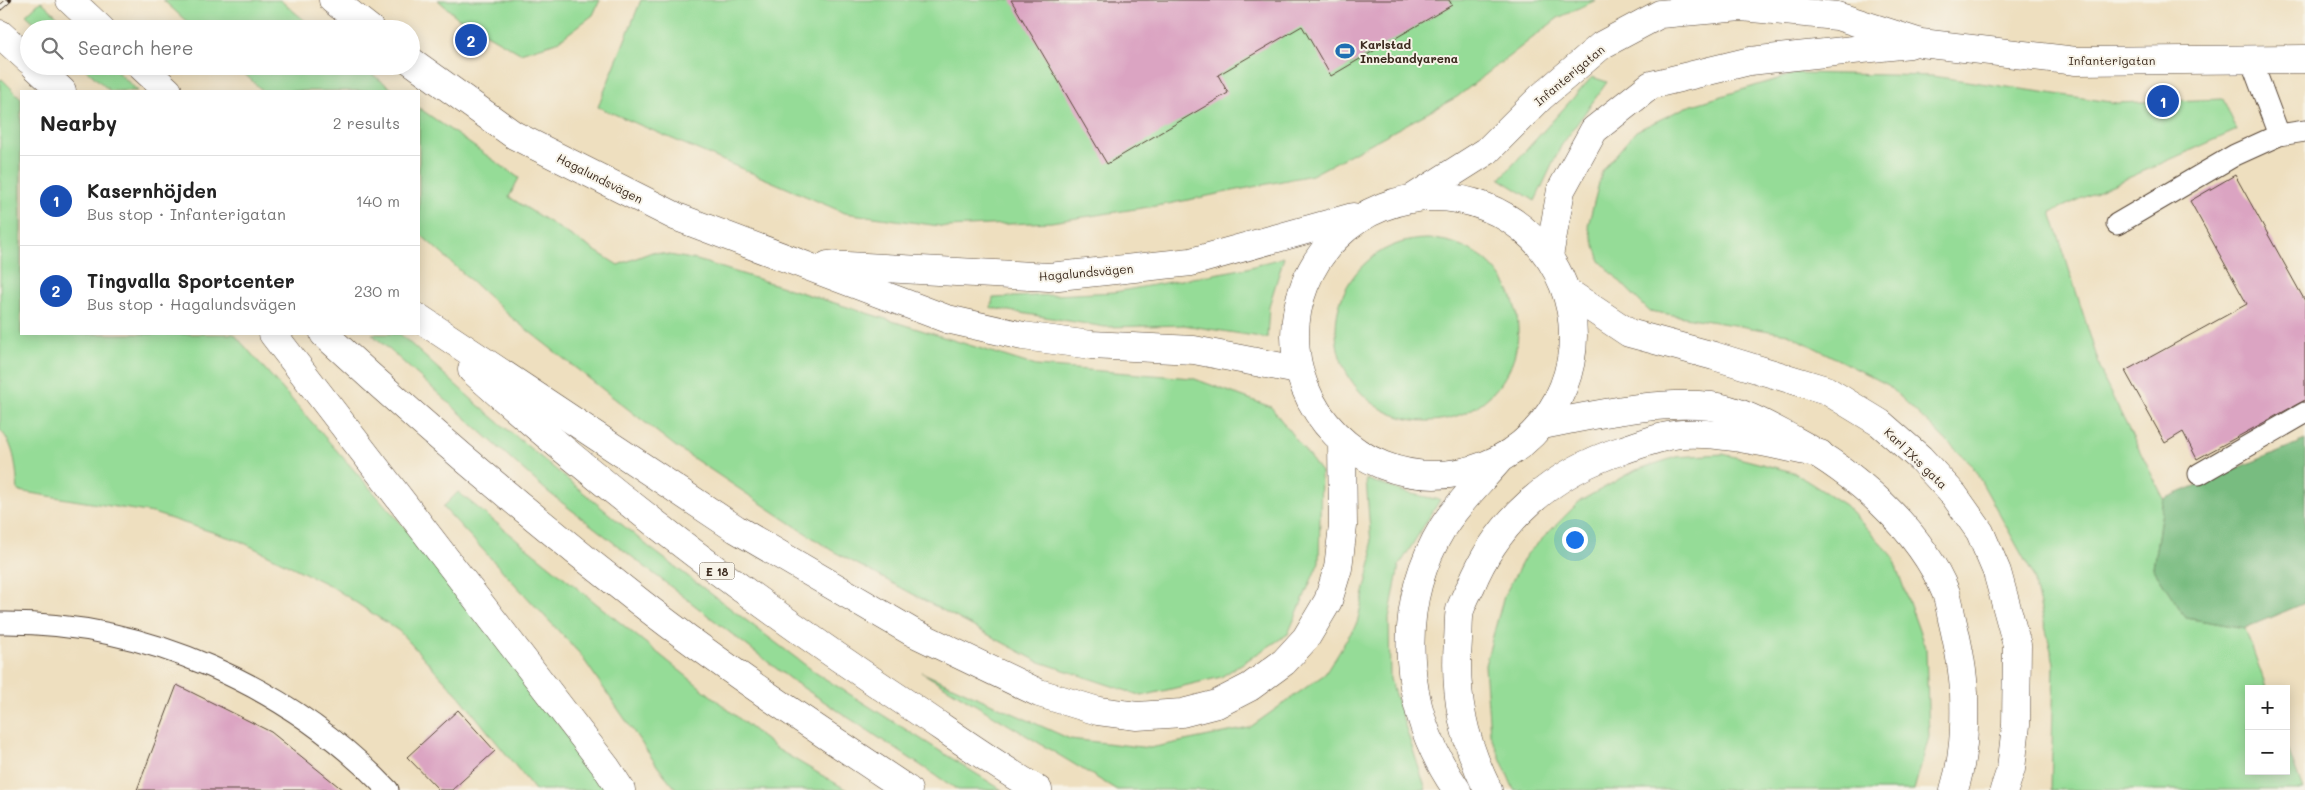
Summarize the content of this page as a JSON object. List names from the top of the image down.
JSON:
{
  "streets": {
    "main road": [
      "Infanterigatan",
      "Hagalundsvägen",
      "Karl IX:s gata",
      "E 18"
    ]
  },
  "places": {
    "sports": ["Karlstad Innebandyarena"]
  },
  "page": {
    "search": "Search here",
    "pins": ["2", "1"],
    "heading": ["Nearby", "2 results"],
    "list": [
      {
        "mark": "1",
        "name": "Kasernhöjden",
        "note": "Bus stop · Infanterigatan",
        "value": "140 m"
      },
      {
        "mark": "2",
        "name": "Tingvalla Sportcenter",
        "note": "Bus stop · Hagalundsvägen",
        "value": "230 m"
      }
    ],
    "map_buttons": ["+", "−"]
  }
}
